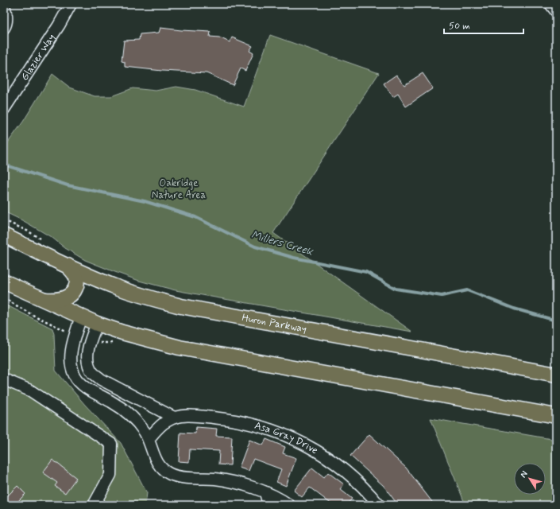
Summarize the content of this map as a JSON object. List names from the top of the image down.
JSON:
{
  "streets": {
    "main road": ["Huron Parkway"],
    "street": ["Glazier Way", "Asa Gray Drive"]
  },
  "water": ["Millers Creek"],
  "parks": ["Oakridge Nature Area"],
  "scale_bar": "50 m",
  "north": "top left"
}
